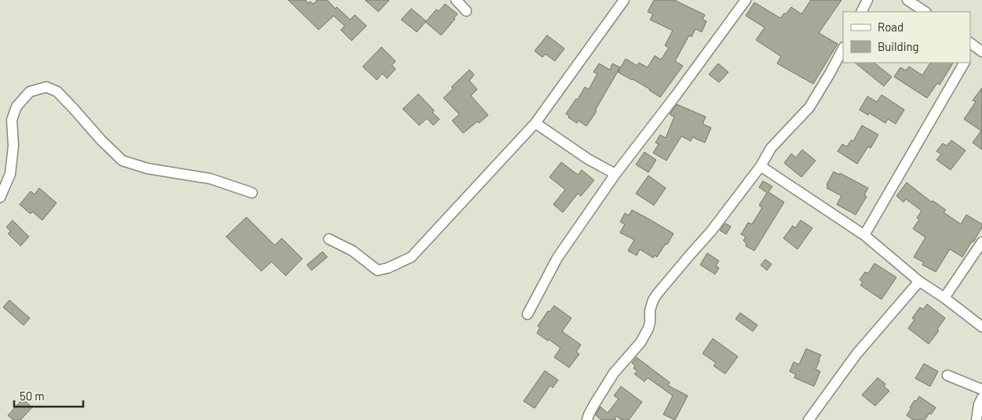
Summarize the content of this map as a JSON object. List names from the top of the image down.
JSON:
{
  "legend": ["Road", "Building"],
  "scale_bar": "50 m"
}
